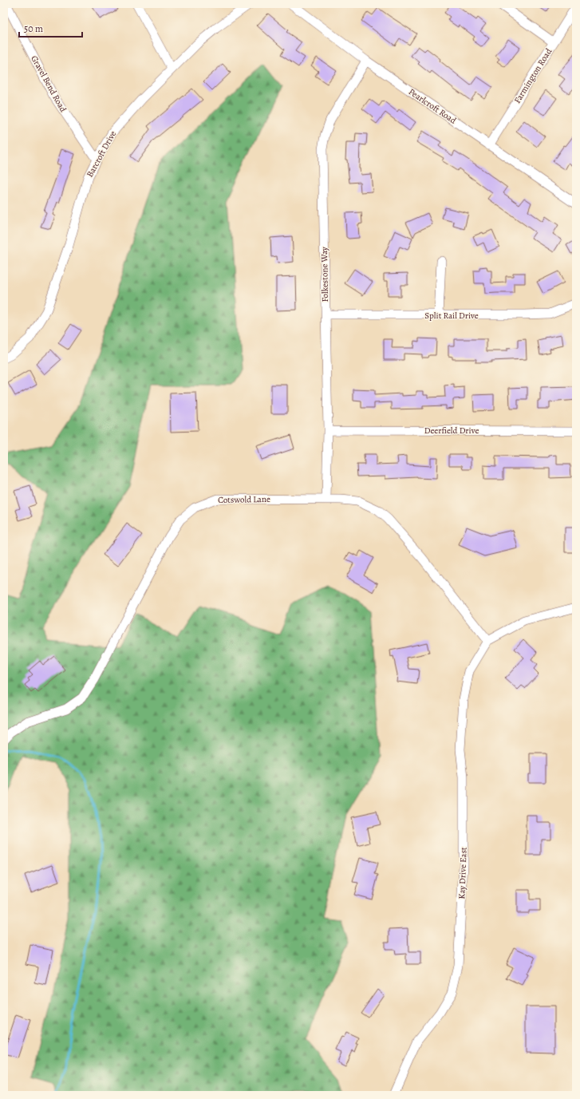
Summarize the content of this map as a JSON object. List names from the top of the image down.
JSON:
{
  "streets": {
    "street": [
      "Farmington Road",
      "Gravel Bend Road",
      "Pearlcroft Road",
      "Barcroft Drive",
      "Folkestone Way",
      "Split Rail Drive",
      "Deerfield Drive",
      "Cotswold Lane",
      "Kay Drive East"
    ]
  },
  "crossings": [
    ["Farmington Road", "Pearlcroft Road"],
    ["Gravel Bend Road", "Barcroft Drive"],
    ["Pearlcroft Road", "Folkestone Way"],
    ["Folkestone Way", "Split Rail Drive"],
    ["Folkestone Way", "Deerfield Drive"],
    ["Folkestone Way", "Cotswold Lane"],
    ["Cotswold Lane", "Kay Drive East"]
  ],
  "scale_bar": "50 m"
}
